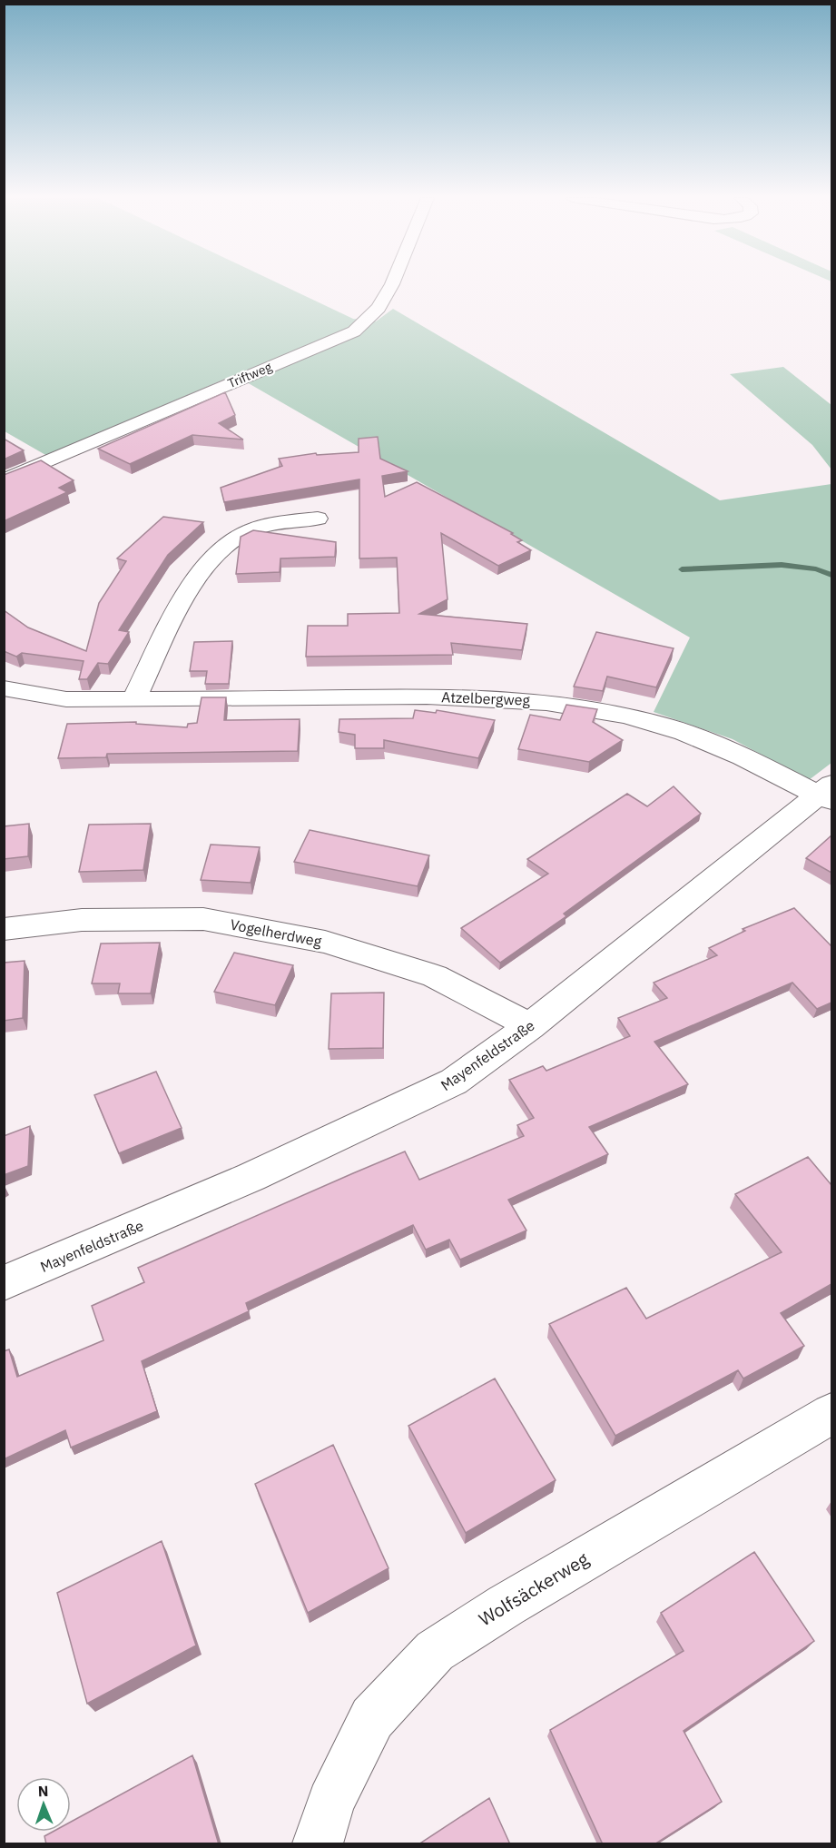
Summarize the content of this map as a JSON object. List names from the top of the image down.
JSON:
{
  "streets": {
    "street": [
      "Triftweg",
      "Atzelbergweg",
      "Vogelherdweg",
      "Mayenfeldstraße",
      "Wolfsäckerweg"
    ]
  },
  "crossings": [
    ["Atzelbergweg", "Mayenfeldstraße"],
    ["Vogelherdweg", "Mayenfeldstraße"]
  ],
  "north": "top"
}
